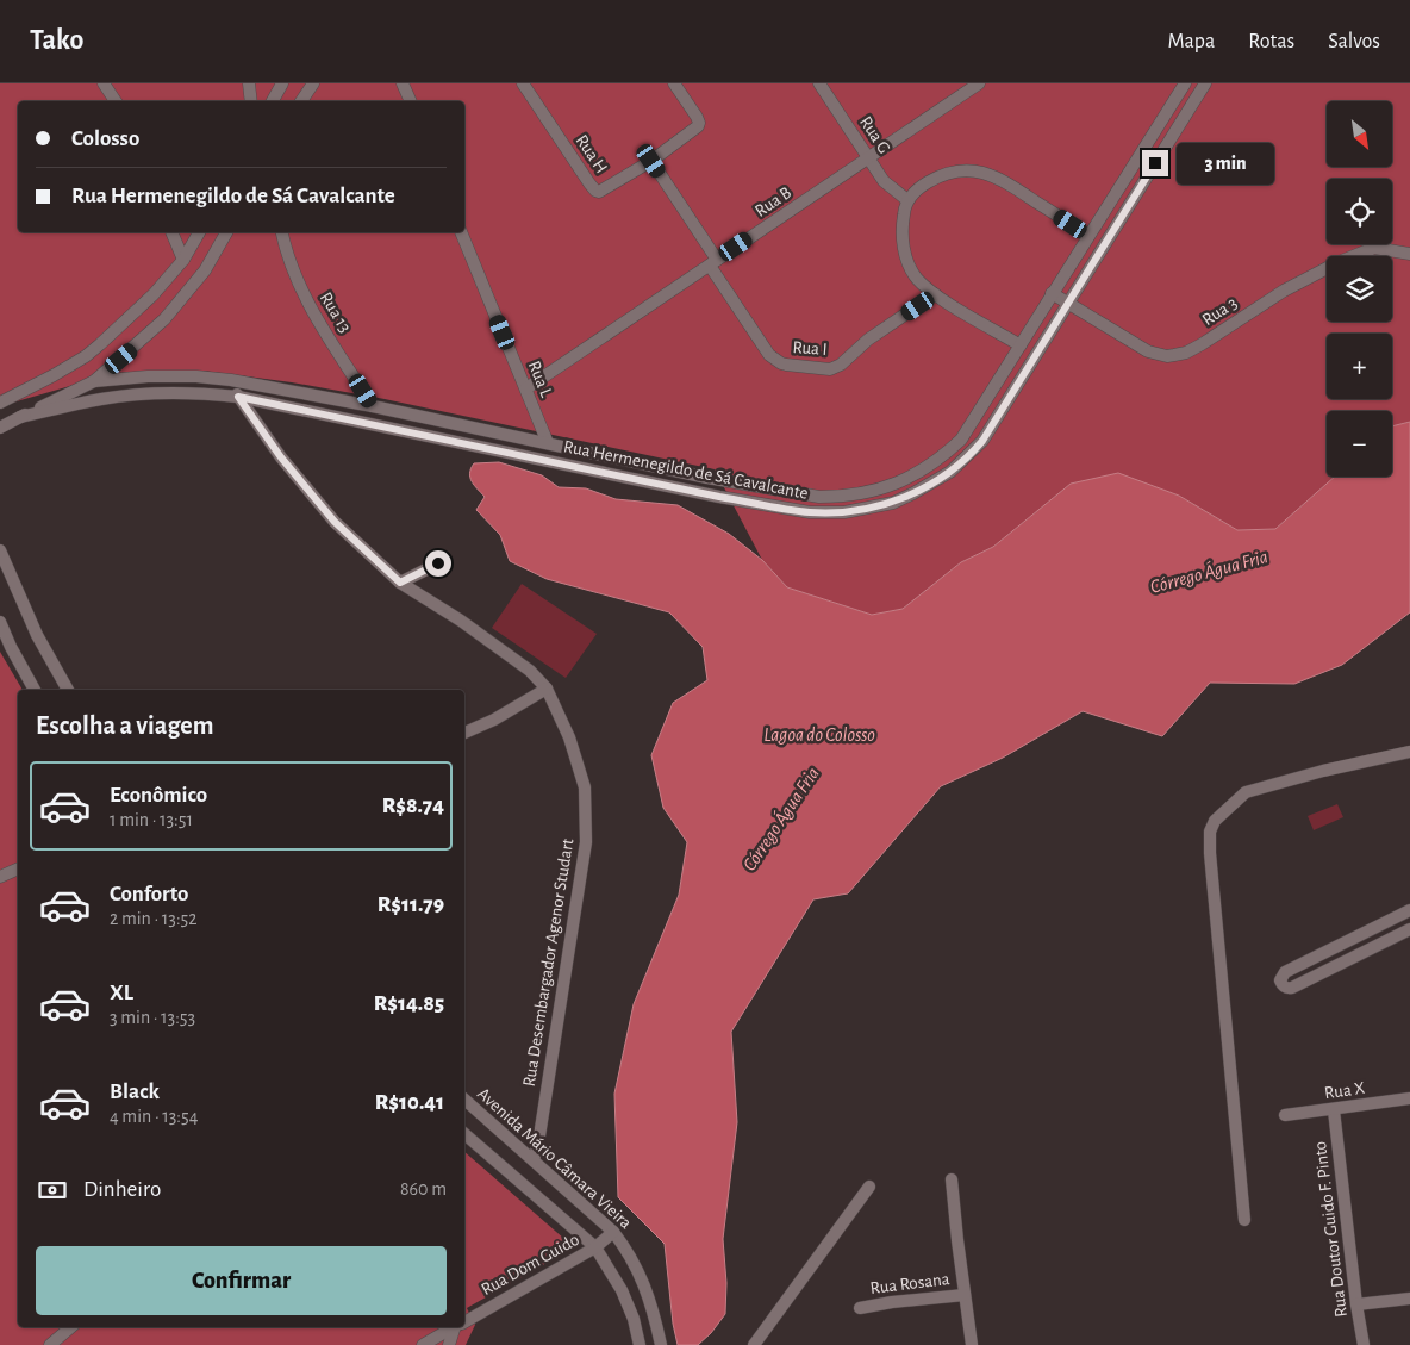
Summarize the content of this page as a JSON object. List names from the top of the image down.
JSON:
{
  "streets": {
    "street": [
      "Rua G",
      "Rua H",
      "Rua B",
      "Rua 3",
      "Rua 13",
      "Rua I",
      "Rua L",
      "Rua Hermenegildo de Sá Cavalcante",
      "Rua Desembargador Agenor Studart",
      "Rua X",
      "Avenida Mário Câmara Vieira",
      "Rua Doutor Guido F. Pinto",
      "Rua Dom Guido",
      "Rua Rosana"
    ]
  },
  "crossings": [
    ["Rua G", "Rua B"],
    ["Rua B", "Rua I"],
    ["Rua B", "Rua L"],
    ["Rua 3", "Rua Hermenegildo de Sá Cavalcante"],
    ["Rua 13", "Rua Hermenegildo de Sá Cavalcante"],
    ["Rua L", "Rua Hermenegildo de Sá Cavalcante"],
    ["Rua Hermenegildo de Sá Cavalcante", "Rua Desembargador Agenor Studart"],
    ["Rua Desembargador Agenor Studart", "Avenida Mário Câmara Vieira"],
    ["Rua X", "Rua Doutor Guido F. Pinto"],
    ["Avenida Mário Câmara Vieira", "Rua Dom Guido"]
  ],
  "water": ["Córrego Água Fria", "Lagoa do Colosso"],
  "north": "bottom right",
  "page": {
    "header": "Tako",
    "nav": ["Mapa", "Rotas", "Salvos"],
    "map_buttons": ["+", "−"],
    "banner": ["Colosso", "Rua Hermenegildo de Sá Cavalcante"],
    "bubble": "3 min",
    "heading": "Escolha a viagem",
    "list": [
      {
        "name": "Econômico",
        "note": "1 min · 13:51",
        "value": "R$8.74"
      },
      {
        "name": "Conforto",
        "note": "2 min · 13:52",
        "value": "R$11.79"
      },
      {
        "name": "XL",
        "note": "3 min · 13:53",
        "value": "R$14.85"
      },
      {
        "name": "Black",
        "note": "4 min · 13:54",
        "value": "R$10.41"
      }
    ],
    "pay": ["Dinheiro", "860 m"],
    "buttons": "Confirmar"
  }
}
